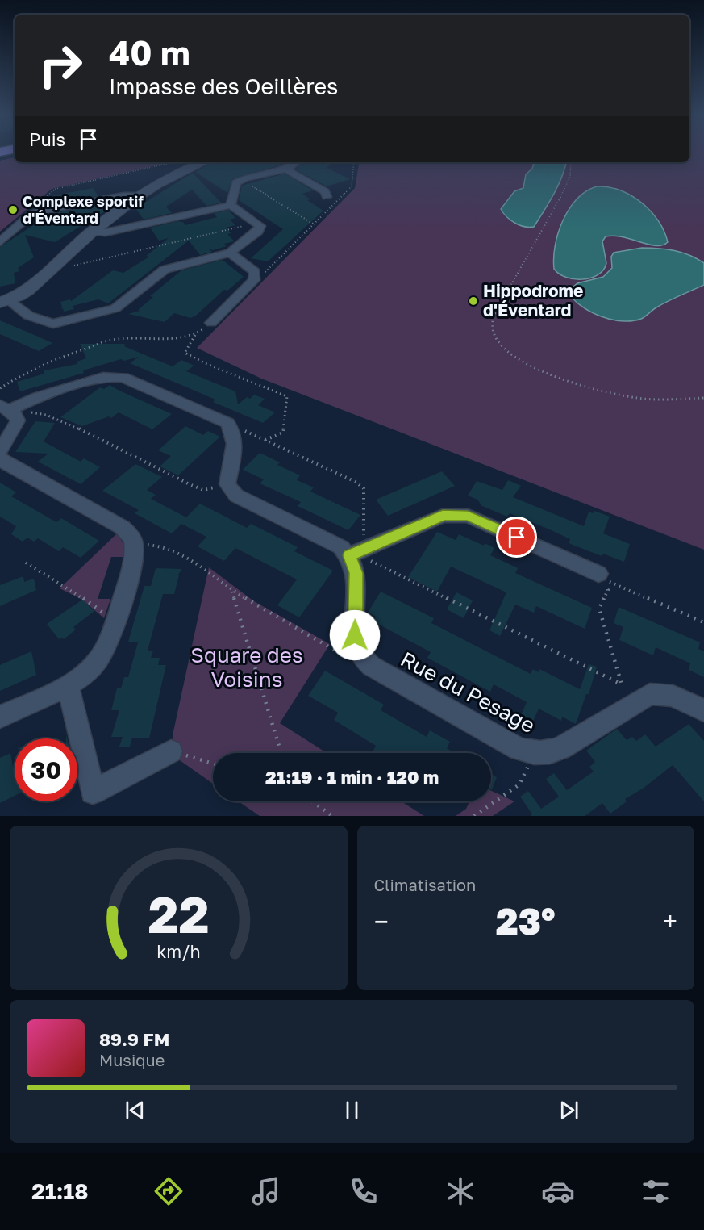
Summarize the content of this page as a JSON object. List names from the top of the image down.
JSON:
{
  "streets": {
    "street": ["Rue du Pesage"]
  },
  "parks": ["Square des Voisins"],
  "places": ["Complexe sportif d'Éventard", "Hippodrome d'Éventard"],
  "page": {
    "turn": ["40 m", "Impasse des Oeillères"],
    "then": "Puis",
    "limit": "30",
    "trip": "21:19 · 1 min · 120 m",
    "tile": "Climatisation",
    "heat": ["−", "23°", "+"],
    "song": ["89.9 FM", "Musique"],
    "tabs": "21:18",
    "gauge": ["22", "km/h"]
  }
}
